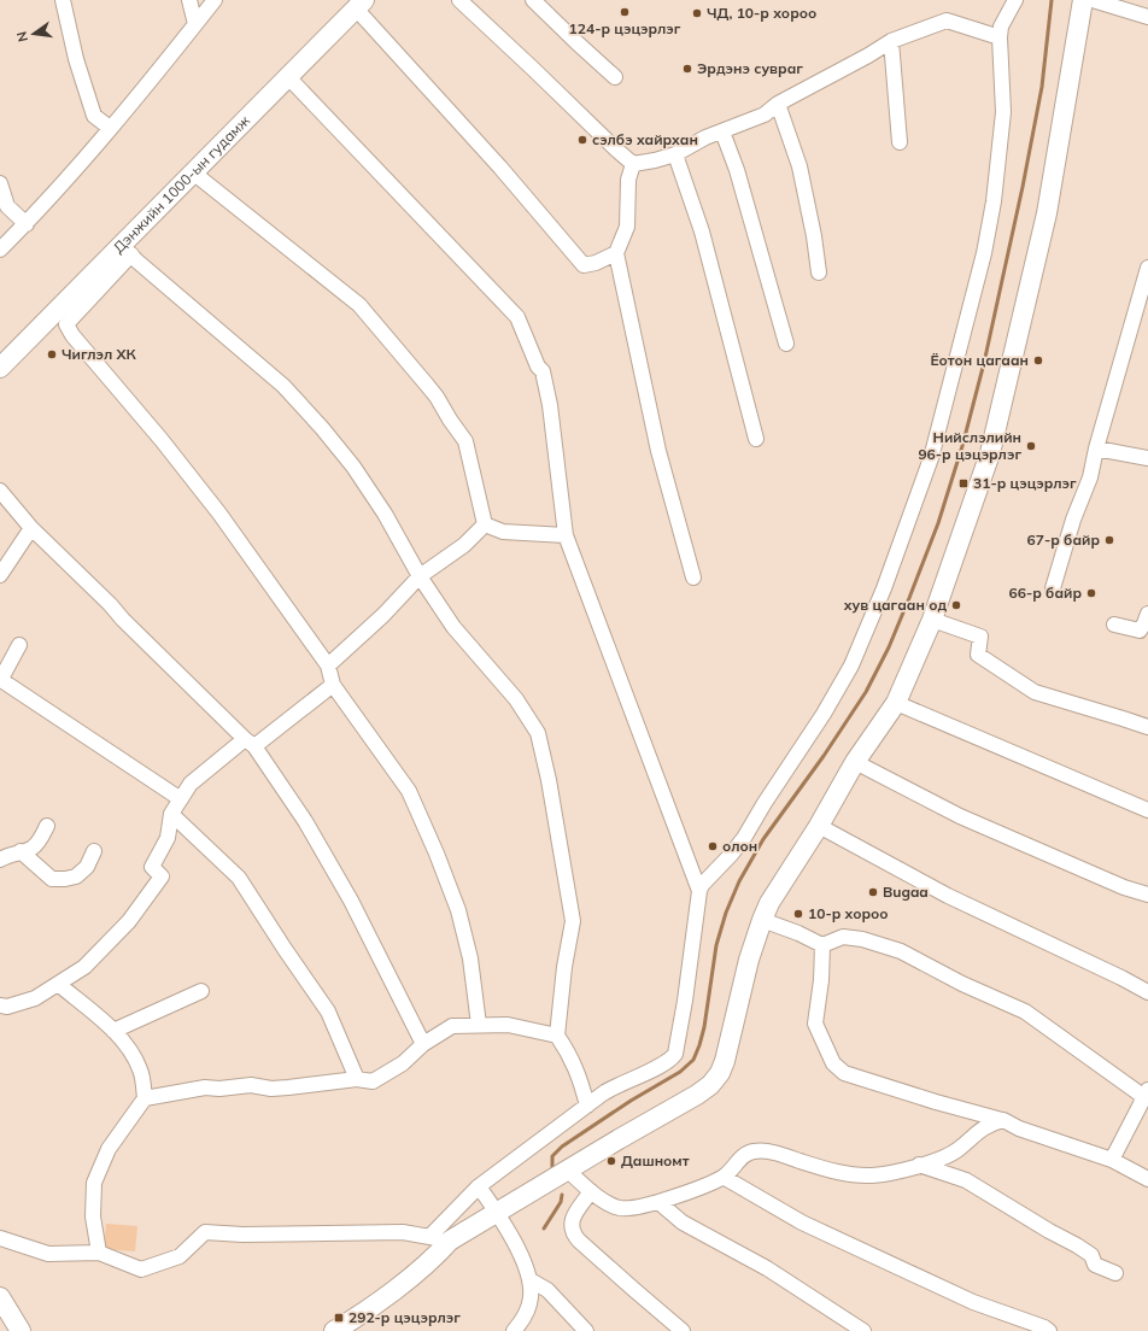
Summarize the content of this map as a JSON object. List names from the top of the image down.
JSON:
{
  "streets": {
    "street": ["Дэнжийн 1000-ын гудамж"]
  },
  "places": {
    "other": [
      "124-р цэцэрлэг",
      "ЧД, 10-р хороо",
      "Эрдэнэ сувраг",
      "сэлбэ хайрхан",
      "Чиглэл ХК",
      "Ёотон цагаан",
      "Нийслэлийн 96-р цэцэрлэг",
      "67-р байр",
      "66-р байр",
      "хув цагаан од",
      "олон",
      "Bugaa",
      "10-р хороо",
      "Дашномт"
    ],
    "transit": ["31-р цэцэрлэг", "292-р цэцэрлэг"]
  },
  "north": "left"
}
